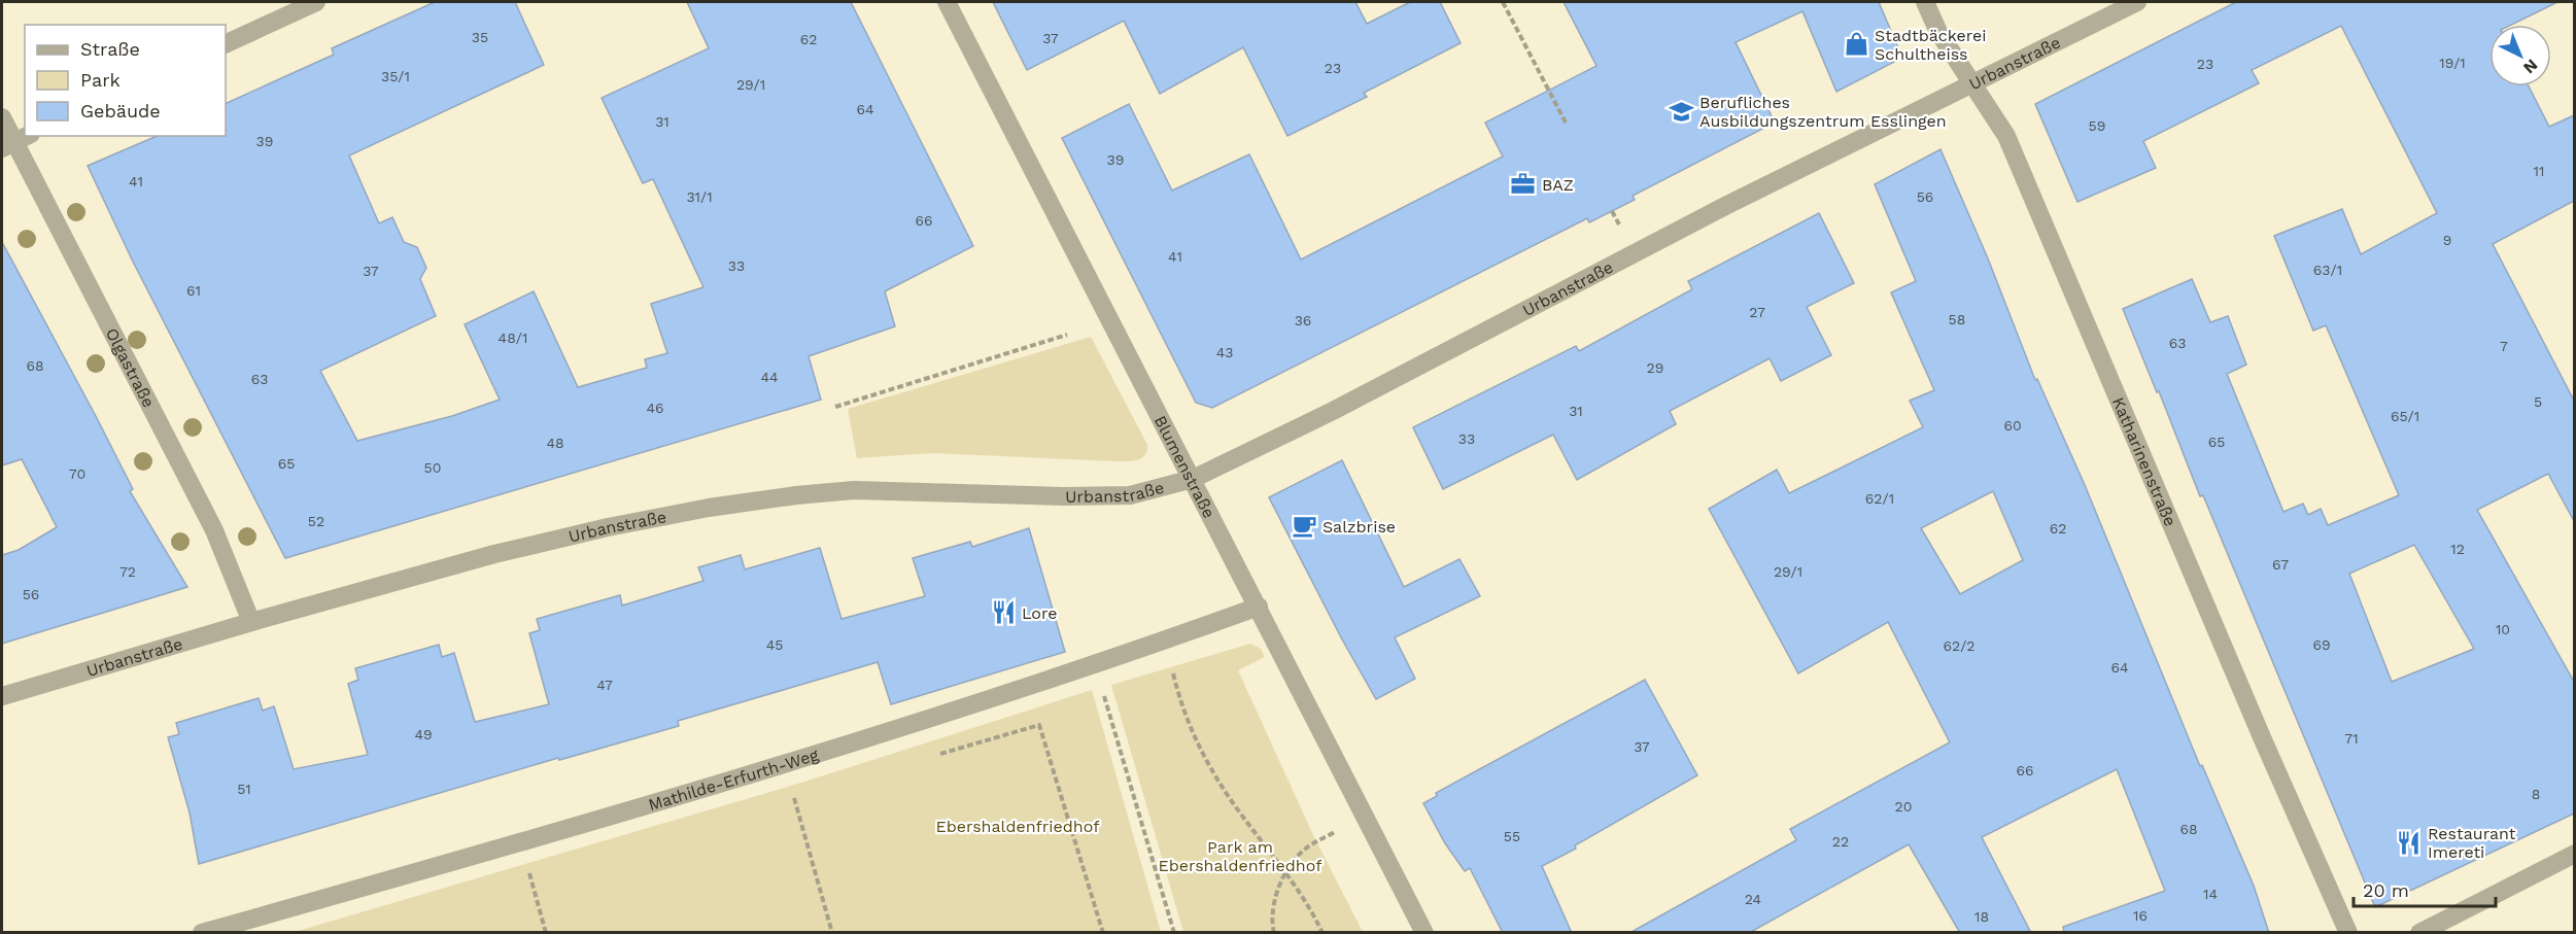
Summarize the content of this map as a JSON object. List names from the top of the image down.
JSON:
{
  "streets": {
    "street": [
      "Urbanstraße",
      "Olgastraße",
      "Katharinenstraße",
      "Blumenstraße",
      "Mathilde-Erfurth-Weg"
    ]
  },
  "crossings": [
    ["Urbanstraße", "Olgastraße"],
    ["Urbanstraße", "Katharinenstraße"],
    ["Urbanstraße", "Blumenstraße"],
    ["Blumenstraße", "Mathilde-Erfurth-Weg"]
  ],
  "parks": ["Ebershaldenfriedhof", "Park am Ebershaldenfriedhof"],
  "places": {
    "shop": ["Stadtbäckerei Schultheiss"],
    "school or university": ["Berufliches Ausbildungszentrum Esslingen"],
    "office": ["BAZ"],
    "cafe": ["Salzbrise"],
    "restaurant": ["Lore", "Restaurant Imereti"]
  },
  "house_numbers": [
    "35",
    "37",
    "62",
    "19/1",
    "23",
    "23",
    "35/1",
    "29/1",
    "64",
    "31",
    "59",
    "39",
    "39",
    "11",
    "41",
    "31/1",
    "56",
    "66",
    "9",
    "41",
    "33",
    "63/1",
    "37",
    "61",
    "27",
    "58",
    "36",
    "48/1",
    "63",
    "7",
    "43",
    "68",
    "29",
    "44",
    "63",
    "5",
    "46",
    "31",
    "65/1",
    "60",
    "33",
    "65",
    "48",
    "65",
    "50",
    "70",
    "62/1",
    "52",
    "62",
    "12",
    "67",
    "72",
    "29/1",
    "56",
    "10",
    "45",
    "69",
    "62/2",
    "64",
    "47",
    "49",
    "71",
    "37",
    "66",
    "51",
    "8",
    "20",
    "68",
    "55",
    "22",
    "14",
    "24",
    "16",
    "18"
  ],
  "legend": ["Straße", "Park", "Gebäude"],
  "scale_bar": "20 m",
  "north": "bottom right"
}
